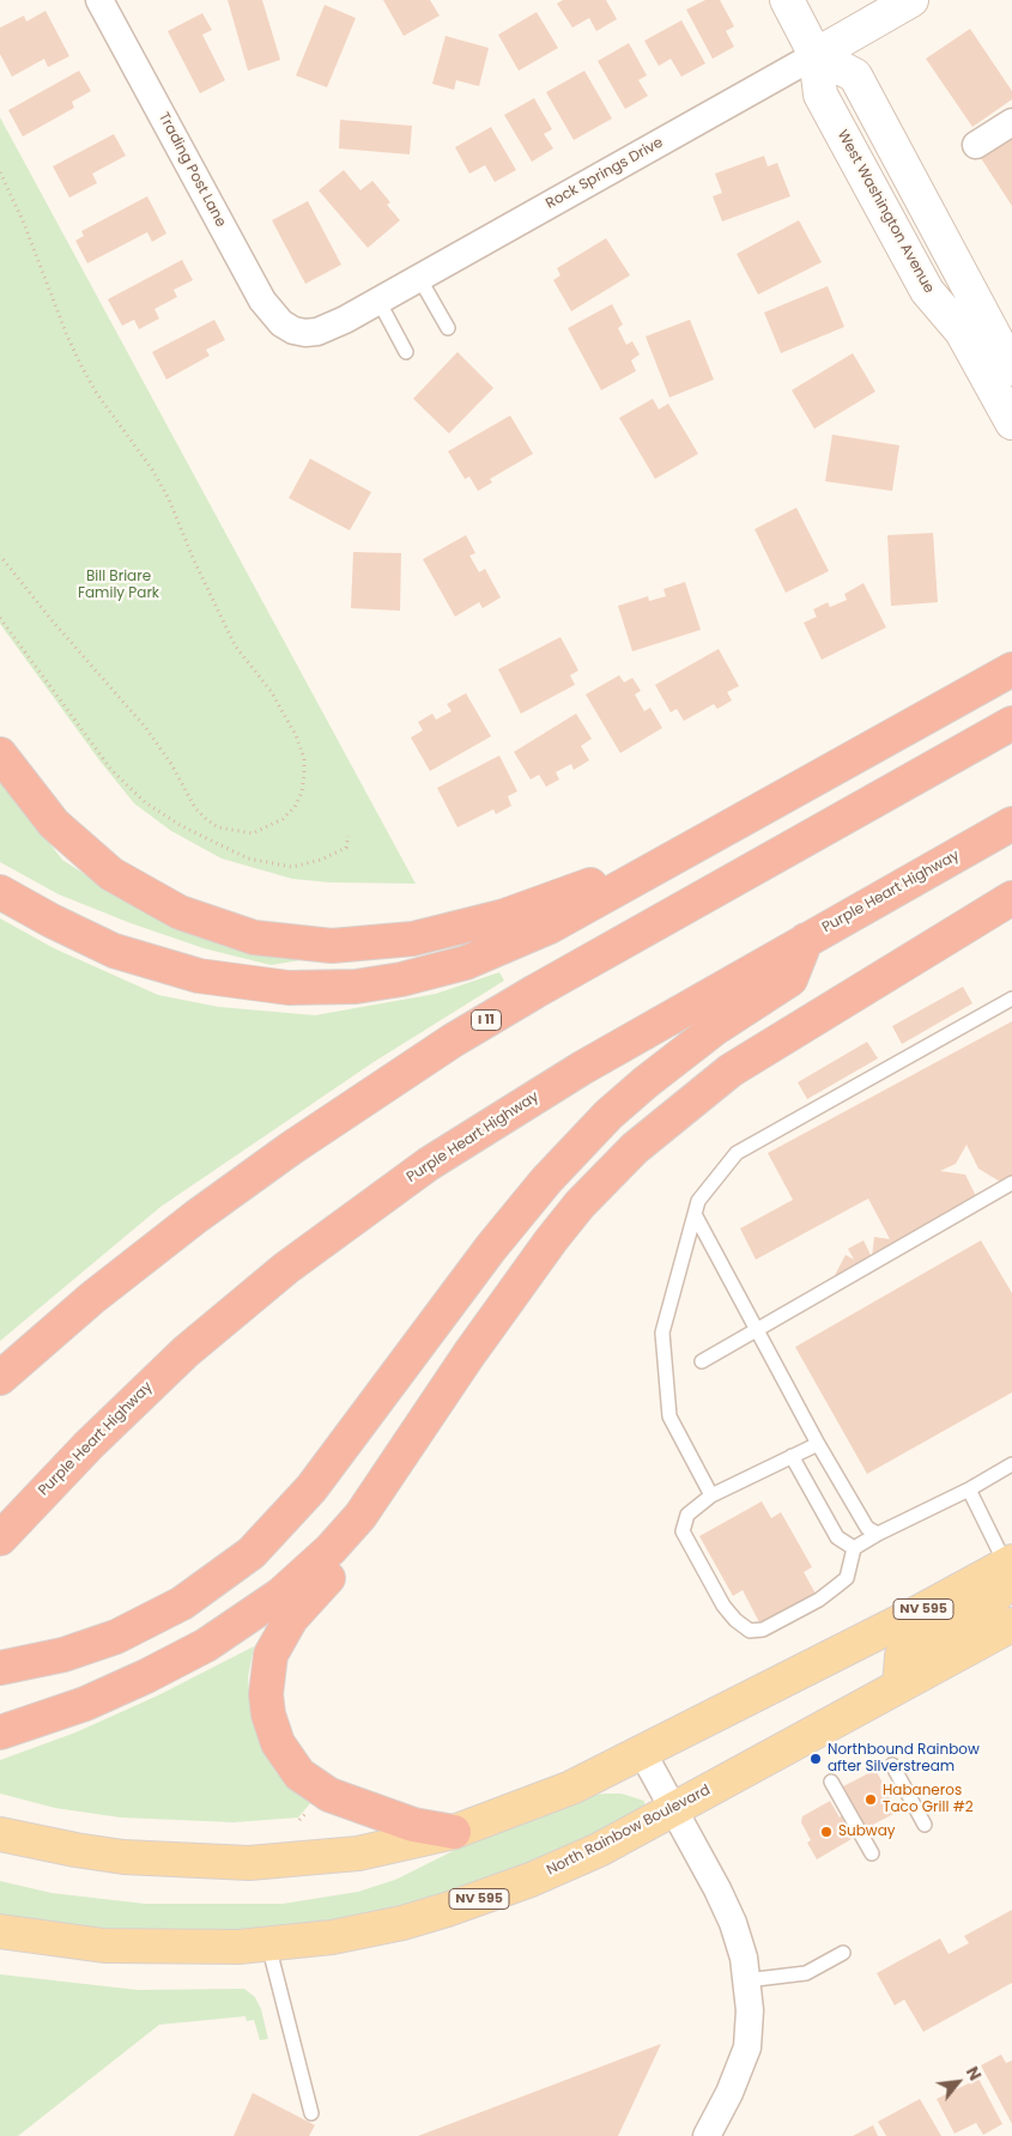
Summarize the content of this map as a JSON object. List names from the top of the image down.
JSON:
{
  "streets": {
    "highway": ["Purple Heart Highway", "I 11"],
    "main road": [
      "Rock Springs Drive",
      "West Washington Avenue",
      "NV 595",
      "North Rainbow Boulevard"
    ],
    "street": ["Trading Post Lane"]
  },
  "crossings": [
    ["Trading Post Lane", "Rock Springs Drive"],
    ["Rock Springs Drive", "West Washington Avenue"]
  ],
  "parks": ["Bill Briare Family Park"],
  "places": ["Northbound Rainbow after Silverstream", "Habaneros Taco Grill #2", "Subway"],
  "north": "top right"
}
